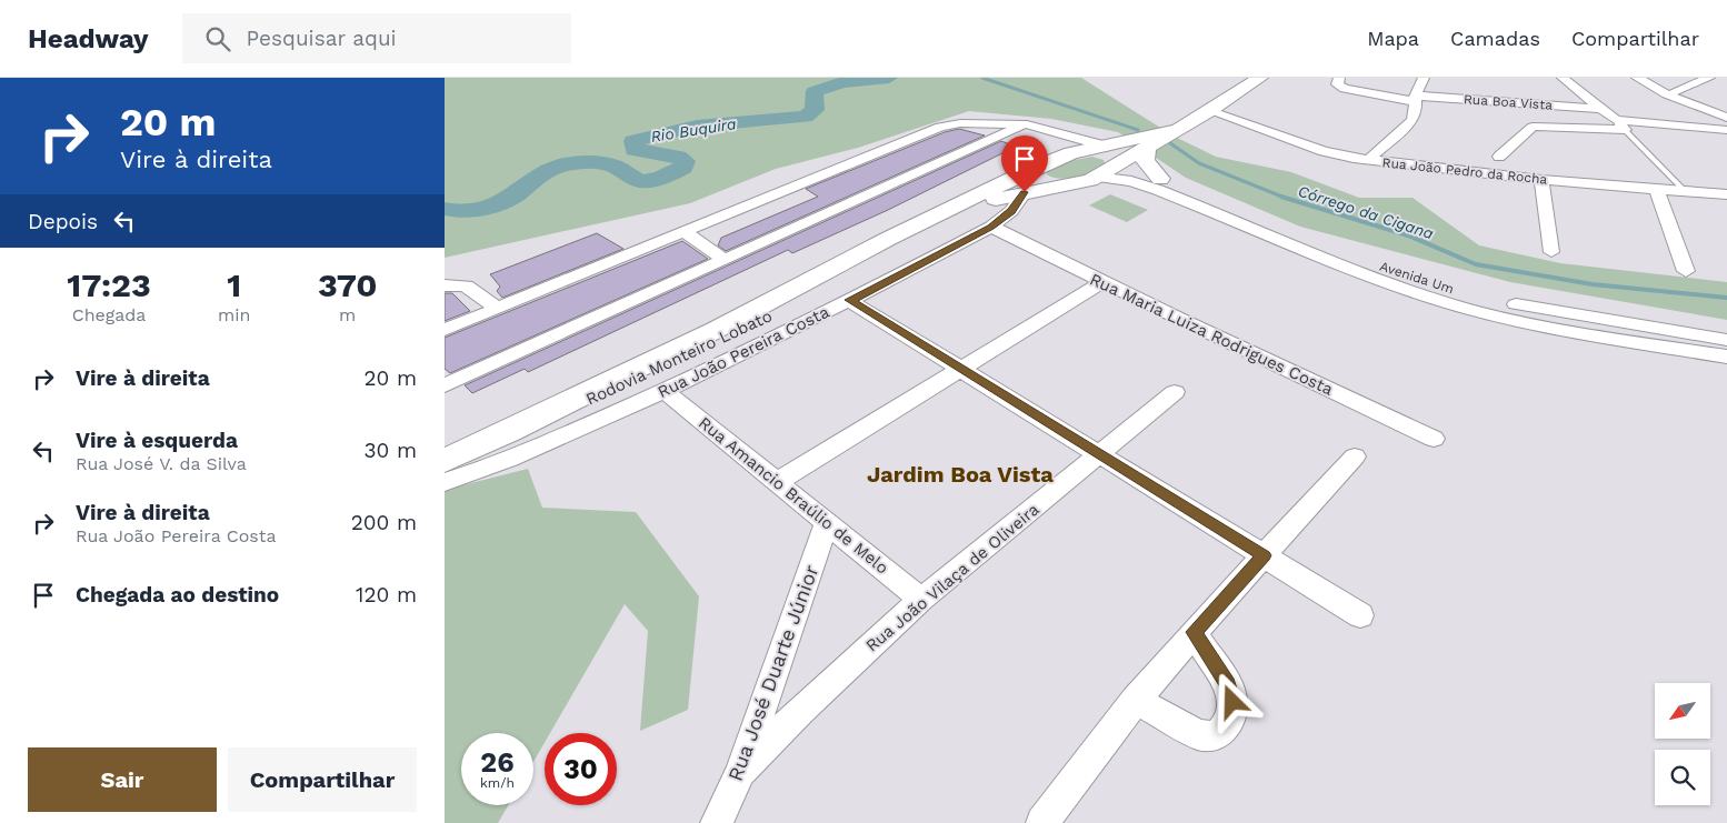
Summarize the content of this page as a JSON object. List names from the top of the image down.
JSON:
{
  "streets": {
    "main road": ["Rodovia Monteiro Lobato"],
    "street": [
      "Rua Boa Vista",
      "Rua João Pedro da Rocha",
      "Avenida Um",
      "Rua Maria Luiza Rodrigues Costa",
      "Rua João Pereira Costa",
      "Rua Amancio Braúlio de Melo",
      "Rua João Vilaça de Oliveira",
      "Rua José Duarte Júnior"
    ]
  },
  "crossings": [
    ["Rua João Pedro da Rocha", "Rodovia Monteiro Lobato"],
    ["Avenida Um", "Rodovia Monteiro Lobato"],
    ["Rua Maria Luiza Rodrigues Costa", "Rua João Pereira Costa"],
    ["Rua João Pereira Costa", "Rodovia Monteiro Lobato"],
    ["Rua João Pereira Costa", "Rua Amancio Braúlio de Melo"],
    ["Rua Amancio Braúlio de Melo", "Rua João Vilaça de Oliveira"],
    ["Rua Amancio Braúlio de Melo", "Rua José Duarte Júnior"],
    ["Rua João Vilaça de Oliveira", "Rua José Duarte Júnior"]
  ],
  "districts": ["Jardim Boa Vista"],
  "water": ["Rio Buquira", "Córrego da Cigana"],
  "north": "bottom left",
  "page": {
    "header": "Headway",
    "search": "Pesquisar aqui",
    "nav": ["Mapa", "Camadas", "Compartilhar"],
    "turn": ["20 m", "Vire à direita"],
    "then": "Depois",
    "eta": [
      "17:23",
      "Chegada",
      "1",
      "min",
      "370",
      "m"
    ],
    "list": [
      {
        "name": "Vire à direita",
        "value": "20 m"
      },
      {
        "name": "Vire à esquerda",
        "note": "Rua José V. da Silva",
        "value": "30 m"
      },
      {
        "name": "Vire à direita",
        "note": "Rua João Pereira Costa",
        "value": "200 m"
      },
      {
        "name": "Chegada ao destino",
        "value": "120 m"
      }
    ],
    "speed": "26 km/h",
    "limit": "30",
    "buttons": ["Sair", "Compartilhar"]
  }
}
